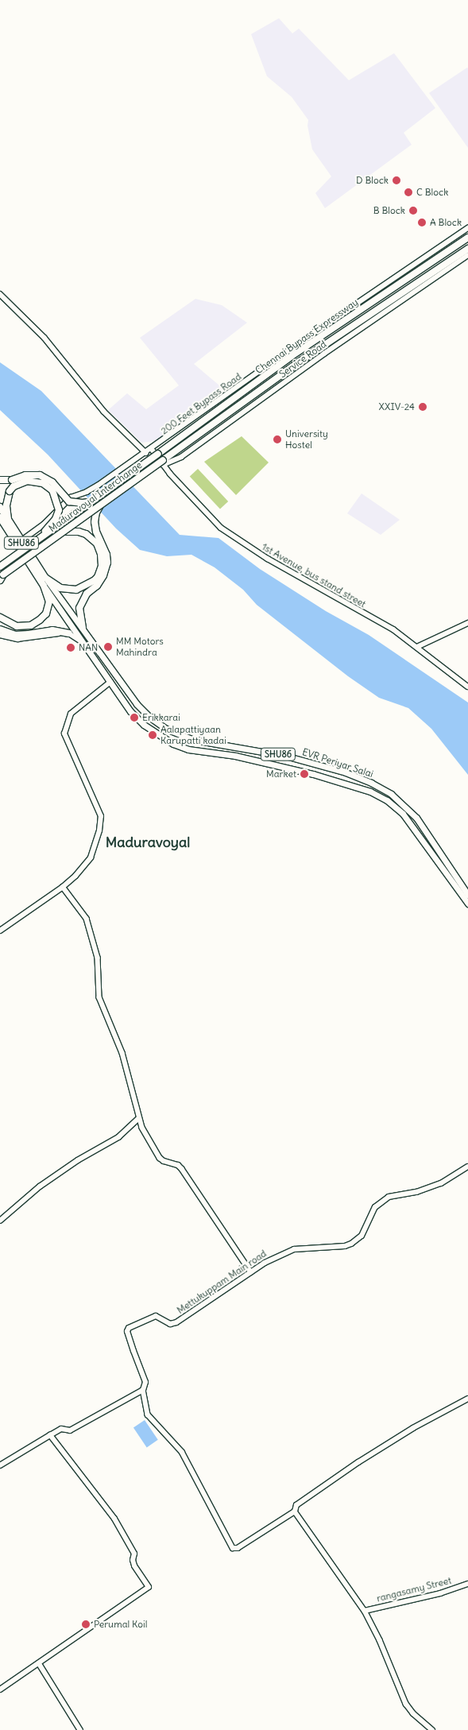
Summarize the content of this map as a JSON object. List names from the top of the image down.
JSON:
{
  "streets": {
    "highway": ["Chennai Bypass Expressway", "Maduravoyal Interchange", "SHU86"],
    "main road": ["EVR Periyar Salai", "Mettukuppam Main road"],
    "street": [
      "Service Road",
      "200 Feet Bypass Road",
      "1st Avenue, bus stand street",
      "rangasamy Street"
    ]
  },
  "crossings": [
    ["Chennai Bypass Expressway", "Service Road"],
    ["Chennai Bypass Expressway", "Maduravoyal Interchange"],
    ["Chennai Bypass Expressway", "1st Avenue, bus stand street"],
    ["Service Road", "Maduravoyal Interchange"],
    ["Service Road", "1st Avenue, bus stand street"],
    ["200 Feet Bypass Road", "SHU86"],
    ["Maduravoyal Interchange", "1st Avenue, bus stand street"],
    ["SHU86", "EVR Periyar Salai"]
  ],
  "districts": ["Maduravoyal"],
  "places": [
    "D Block",
    "C Block",
    "B Block",
    "A Block",
    "XXIV-24",
    "University Hostel",
    "MM Motors Mahindra",
    "NAN",
    "Erikkarai",
    "Aalapattiyaan Karupatti kadai",
    "Market",
    "Perumal Koil"
  ]
}
